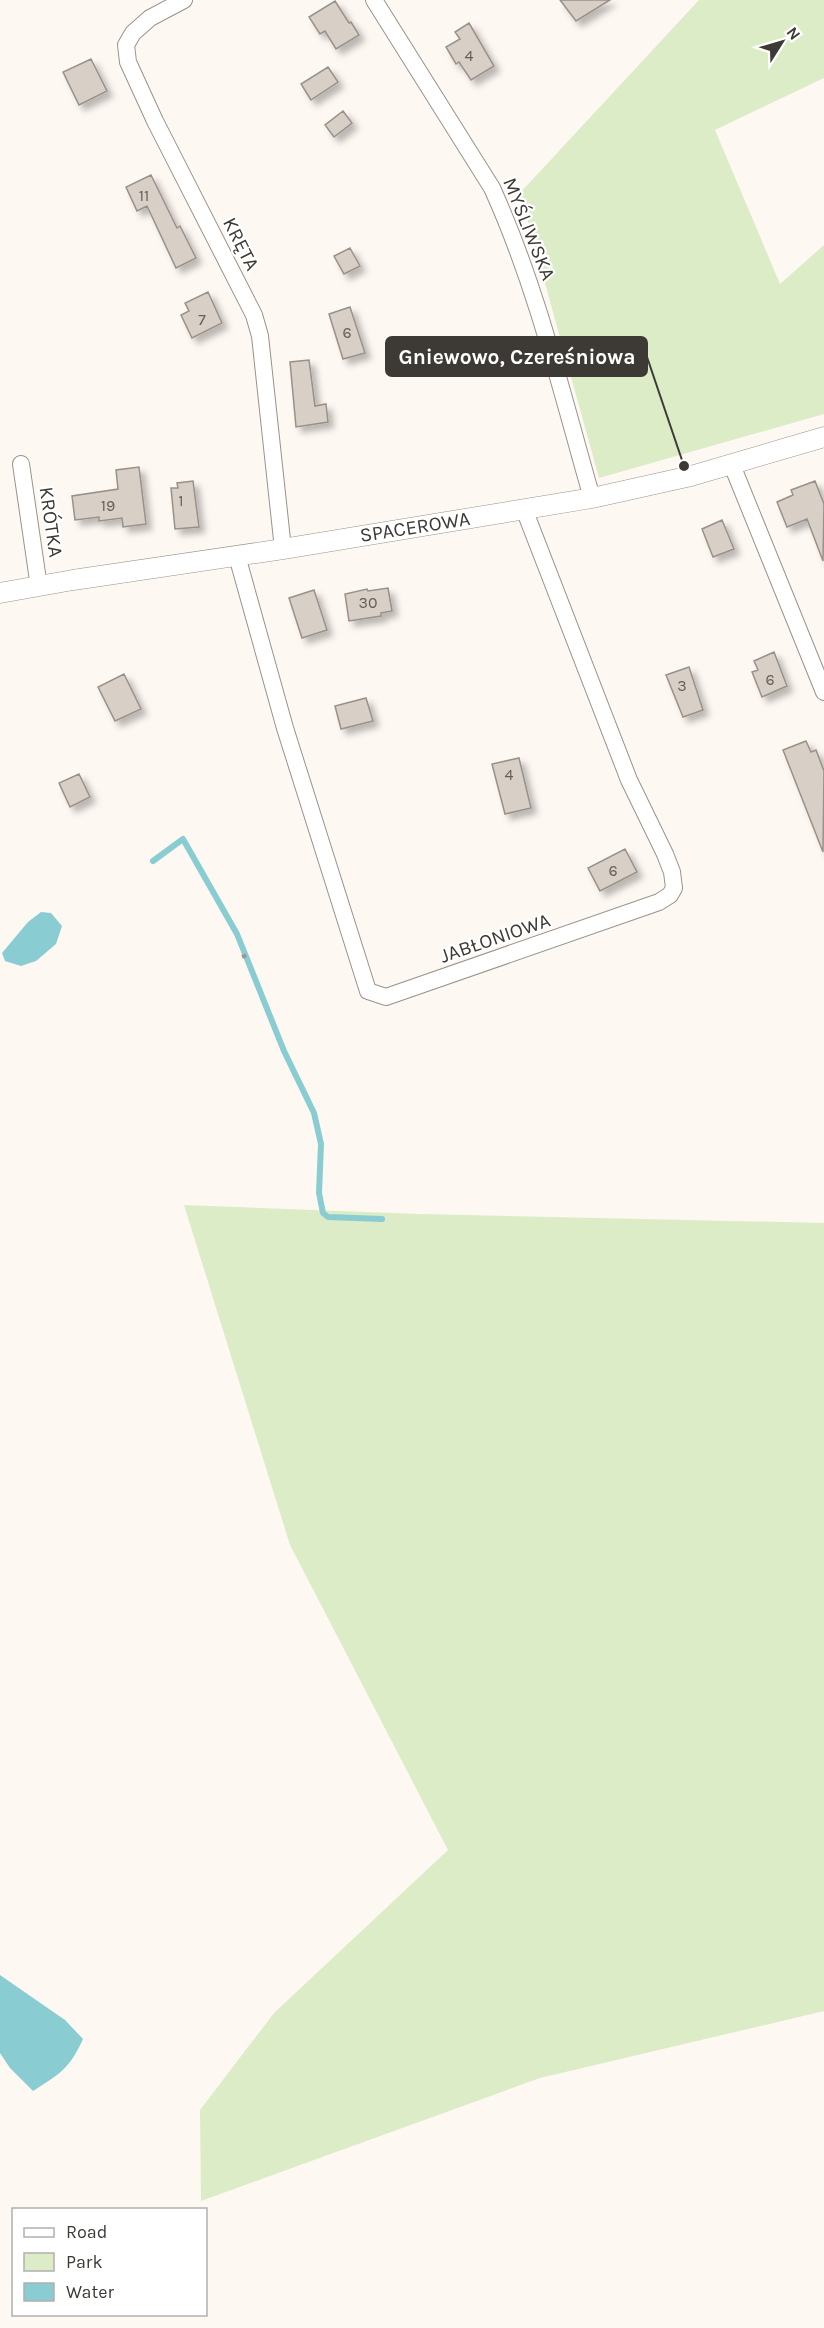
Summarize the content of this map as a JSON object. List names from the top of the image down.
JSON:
{
  "streets": {
    "street": [
      "MYŚLIWSKA",
      "KRĘTA",
      "KRÓTKA",
      "SPACEROWA",
      "JABŁONIOWA"
    ]
  },
  "crossings": [
    ["MYŚLIWSKA", "SPACEROWA"],
    ["KRĘTA", "SPACEROWA"],
    ["KRÓTKA", "SPACEROWA"],
    ["SPACEROWA", "JABŁONIOWA"]
  ],
  "places": ["Gniewowo, Czereśniowa"],
  "house_numbers": [
    "4",
    "11",
    "7",
    "6",
    "1",
    "19",
    "30",
    "6",
    "3",
    "4",
    "6"
  ],
  "legend": ["Road", "Park", "Water"],
  "north": "top right"
}
